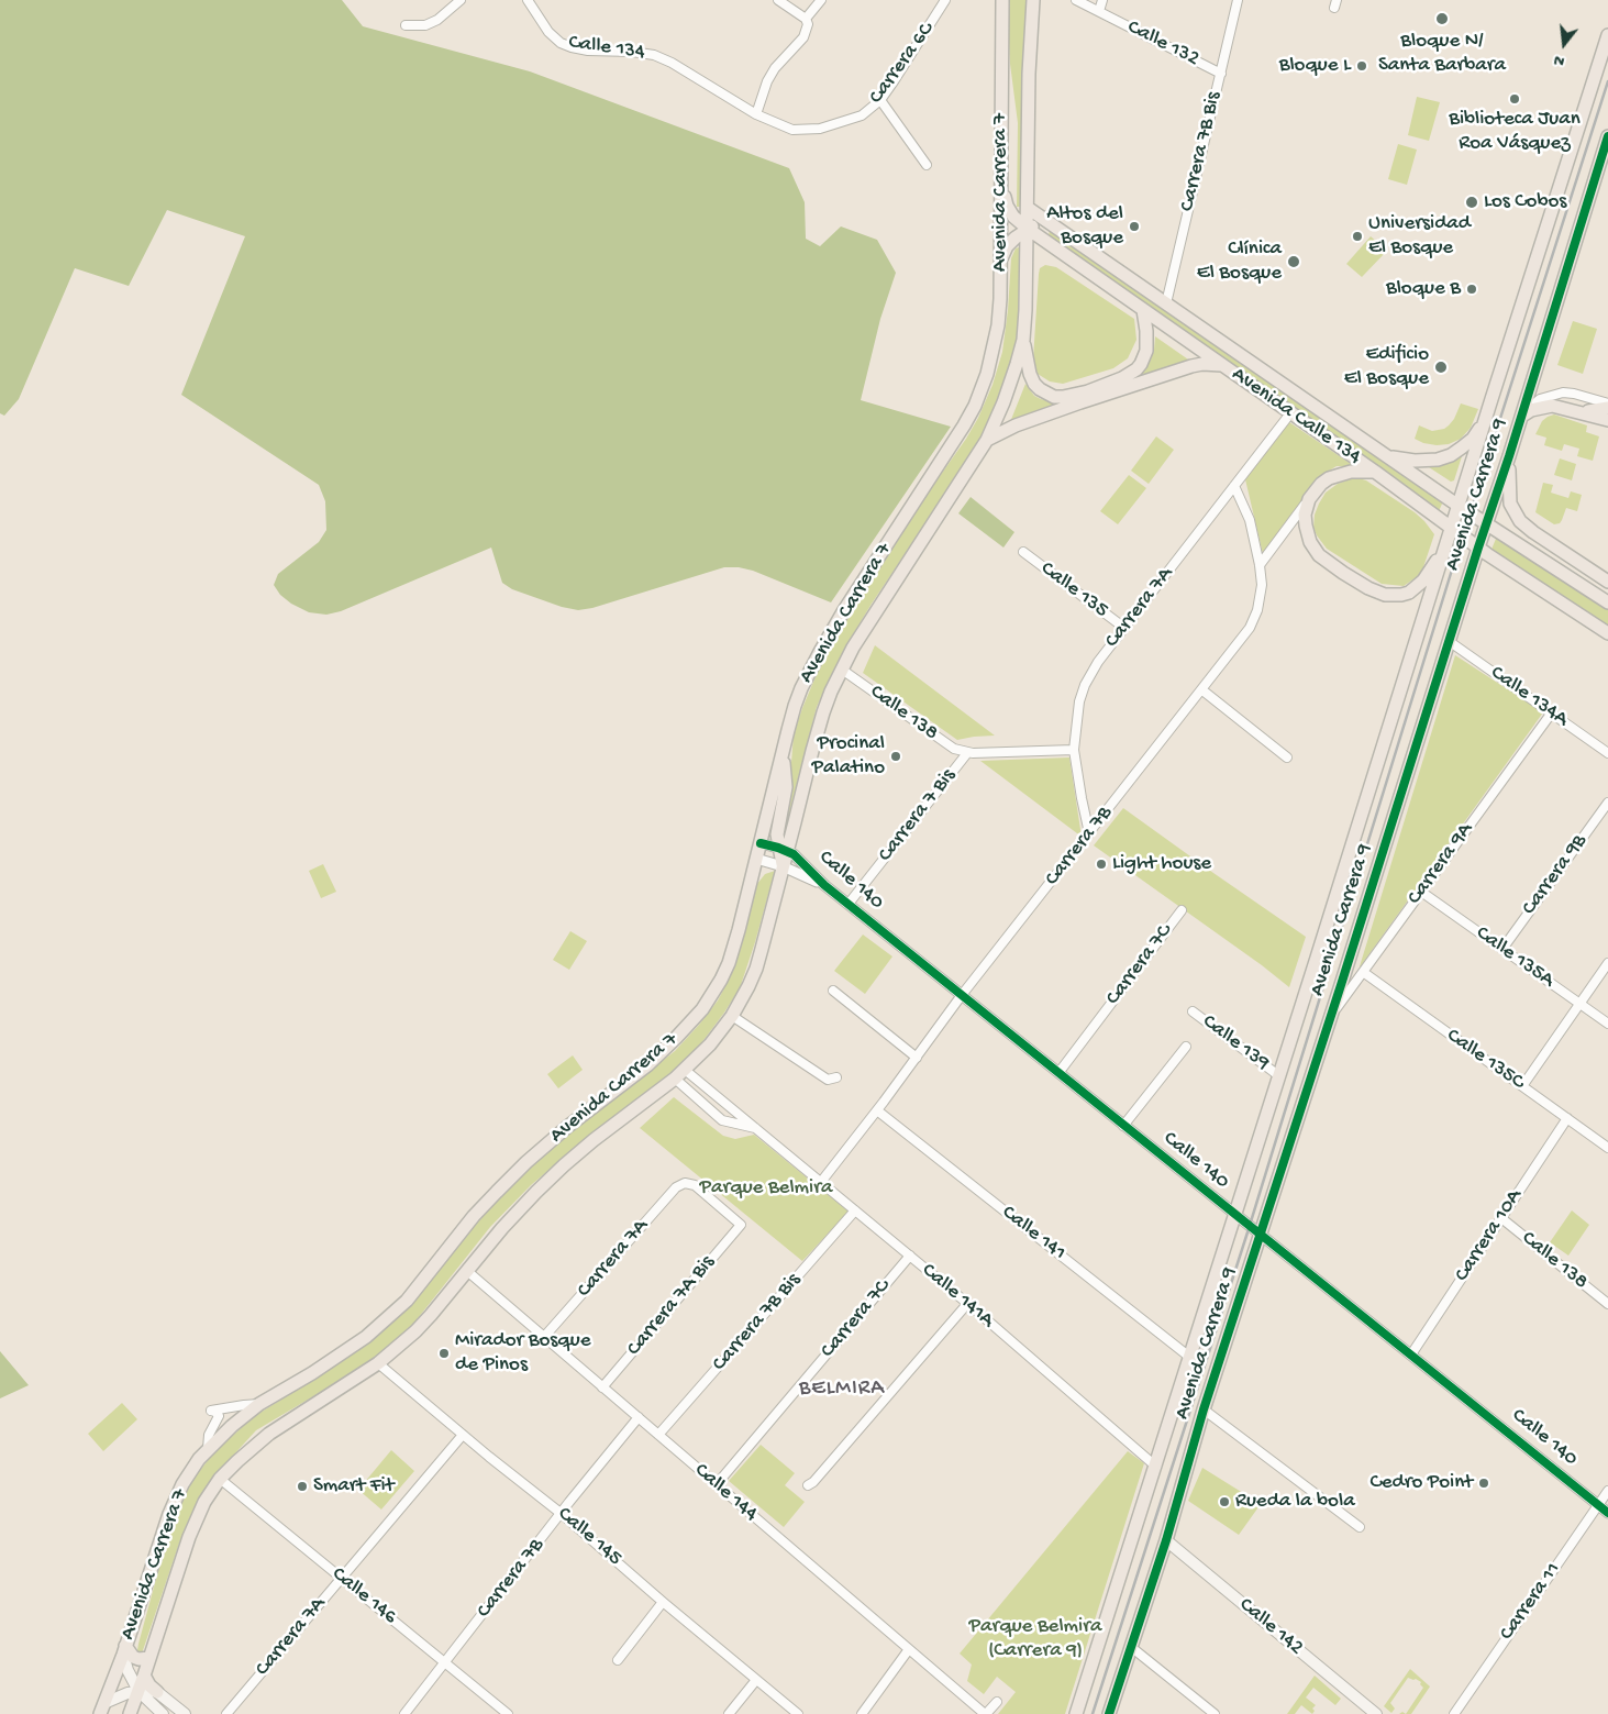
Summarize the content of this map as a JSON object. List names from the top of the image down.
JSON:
{
  "streets": {
    "main road": [
      "Avenida Carrera 7",
      "Avenida Calle 134",
      "Avenida Carrera 9",
      "Calle 142"
    ],
    "street": [
      "Calle 132",
      "Calle 134",
      "Carrera 6C",
      "Carrera 7B Bis",
      "Calle 135",
      "Carrera 7A",
      "Calle 134A",
      "Calle 138",
      "Carrera 7 Bis",
      "Carrera 7B",
      "Carrera 9A",
      "Carrera 9B",
      "Calle 140",
      "Calle 135A",
      "Carrera 7C",
      "Calle 139",
      "Calle 135C",
      "Calle 141",
      "Carrera 10A",
      "Calle 141A",
      "Carrera 7A Bis",
      "Calle 144",
      "Calle 145",
      "Calle 146",
      "Carrera 11"
    ]
  },
  "crossings": [
    ["Calle 132", "Carrera 7B Bis"],
    ["Calle 134", "Carrera 6C"],
    ["Carrera 7B Bis", "Avenida Calle 134"],
    ["Carrera 7B Bis", "Calle 141A"],
    ["Carrera 7B Bis", "Calle 144"],
    ["Avenida Carrera 7", "Avenida Calle 134"],
    ["Avenida Carrera 7", "Calle 138"],
    ["Avenida Carrera 7", "Calle 140"],
    ["Avenida Carrera 7", "Calle 141A"],
    ["Avenida Carrera 7", "Calle 144"],
    ["Avenida Carrera 7", "Calle 145"],
    ["Avenida Carrera 7", "Calle 146"],
    ["Avenida Calle 134", "Avenida Carrera 9"],
    ["Avenida Calle 134", "Carrera 7A"],
    ["Avenida Carrera 9", "Calle 134A"],
    ["Avenida Carrera 9", "Carrera 9A"],
    ["Avenida Carrera 9", "Calle 140"],
    ["Avenida Carrera 9", "Calle 139"],
    ["Avenida Carrera 9", "Calle 141"],
    ["Avenida Carrera 9", "Calle 141A"],
    ["Avenida Carrera 9", "Calle 142"],
    ["Calle 135", "Carrera 7A"],
    ["Carrera 7A", "Carrera 7B"],
    ["Carrera 7A", "Carrera 7A Bis"],
    ["Carrera 7A", "Calle 144"],
    ["Carrera 7A", "Calle 145"],
    ["Carrera 7A", "Calle 146"],
    ["Calle 134A", "Carrera 9A"],
    ["Calle 138", "Carrera 7 Bis"],
    ["Calle 138", "Carrera 10A"],
    ["Carrera 7 Bis", "Calle 140"],
    ["Carrera 7B", "Calle 140"],
    ["Carrera 7B", "Calle 141"],
    ["Carrera 7B", "Calle 141A"],
    ["Carrera 7B", "Calle 144"],
    ["Carrera 7B", "Calle 145"],
    ["Carrera 7B", "Calle 146"],
    ["Carrera 9A", "Calle 135A"],
    ["Carrera 9A", "Calle 135C"],
    ["Carrera 9B", "Calle 135A"],
    ["Calle 140", "Carrera 7C"],
    ["Calle 140", "Carrera 10A"],
    ["Calle 140", "Carrera 11"],
    ["Carrera 7C", "Calle 141A"],
    ["Carrera 7C", "Calle 144"],
    ["Calle 135C", "Carrera 10A"],
    ["Carrera 7A Bis", "Calle 144"]
  ],
  "districts": ["BELMIRA"],
  "parks": ["Parque Belmira", "Parque Belmira (Carrera 9)"],
  "places": [
    "Bloque N/ Santa Barbara",
    "Bloque L",
    "Biblioteca Juan Roa Vásquez",
    "Los Cobos",
    "Altos del Bosque",
    "Universidad El Bosque",
    "Clínica El Bosque",
    "Bloque B",
    "Edificio El Bosque",
    "Procinal Palatino",
    "Light house",
    "Mirador Bosque de Pinos",
    "Cedro Point",
    "Smart Fit",
    "Rueda la bola"
  ],
  "north": "bottom"
}
